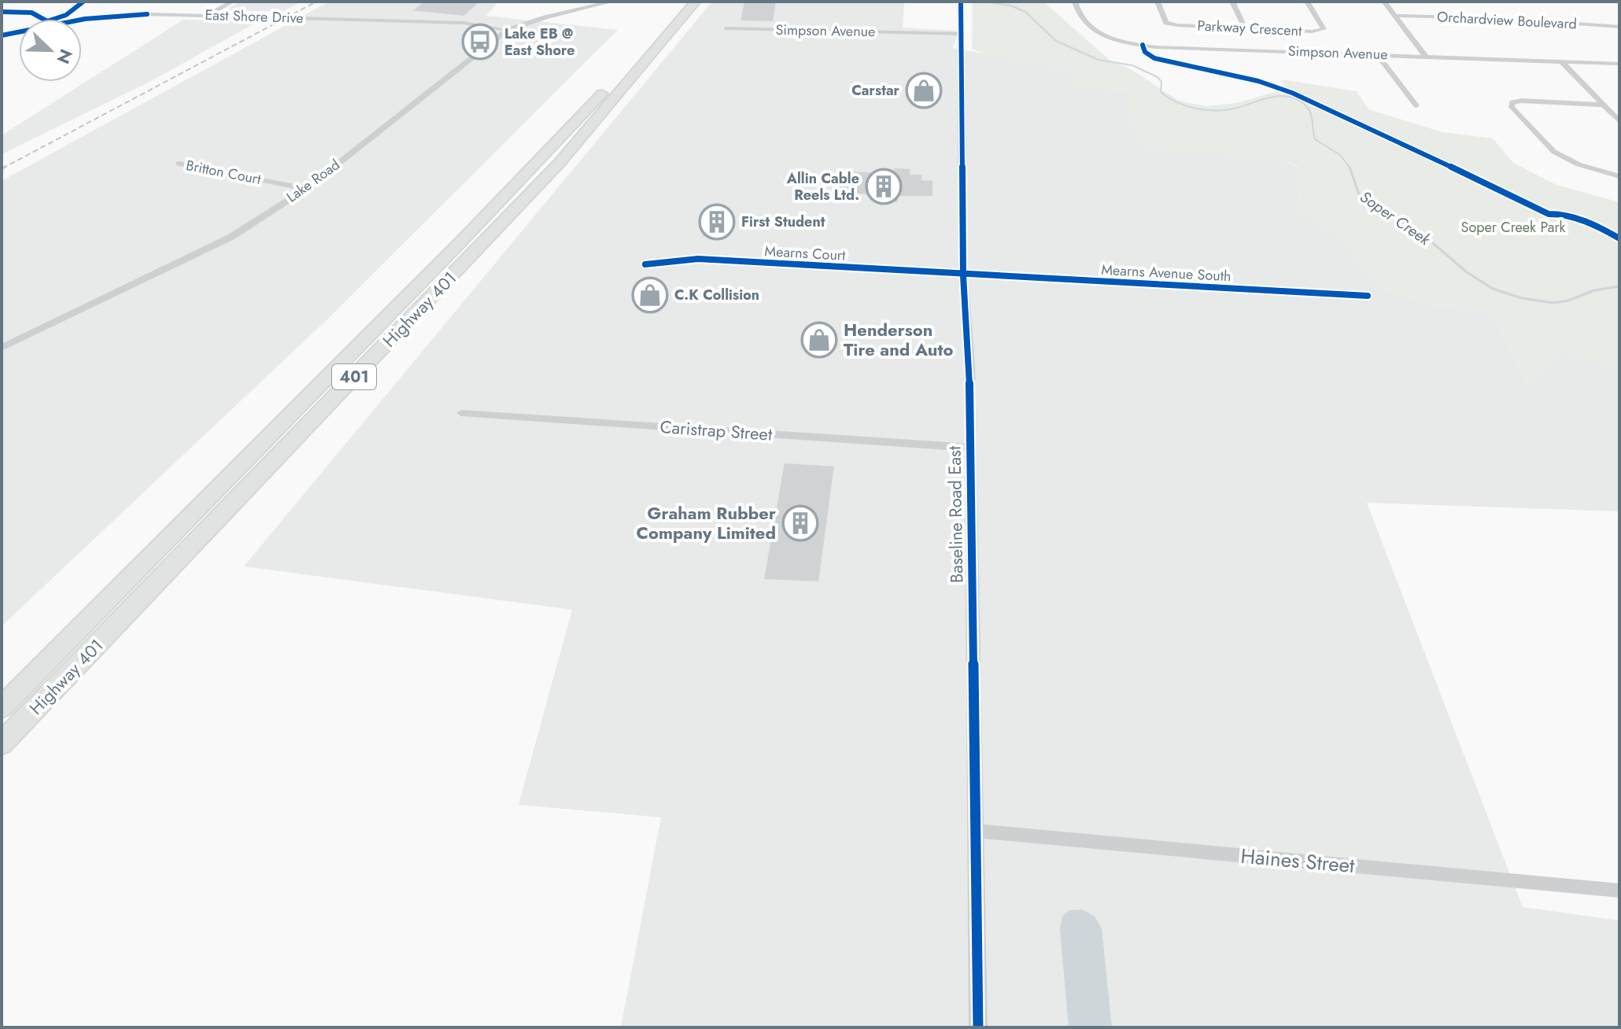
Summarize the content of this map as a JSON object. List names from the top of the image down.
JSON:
{
  "streets": {
    "highway": ["Highway 401", "401"],
    "street": [
      "East Shore Drive",
      "Orchardview Boulevard",
      "Parkway Crescent",
      "Simpson Avenue",
      "Britton Court",
      "Lake Road",
      "Mearns Court",
      "Mearns Avenue South",
      "Caristrap Street",
      "Baseline Road East",
      "Haines Street"
    ]
  },
  "crossings": [
    ["East Shore Drive", "Lake Road"],
    ["Simpson Avenue", "Baseline Road East"],
    ["Britton Court", "Lake Road"],
    ["Mearns Court", "Mearns Avenue South"],
    ["Mearns Court", "Baseline Road East"],
    ["Mearns Avenue South", "Baseline Road East"],
    ["Caristrap Street", "Baseline Road East"],
    ["Baseline Road East", "Haines Street"]
  ],
  "water": ["Soper Creek"],
  "parks": ["Soper Creek Park"],
  "places": {
    "bus stop": ["Lake EB @ East Shore"],
    "shop": ["Carstar", "C.K Collision", "Henderson Tire and Auto"],
    "building": ["Allin Cable Reels Ltd.", "First Student", "Graham Rubber Company Limited"]
  },
  "north": "bottom right"
}
